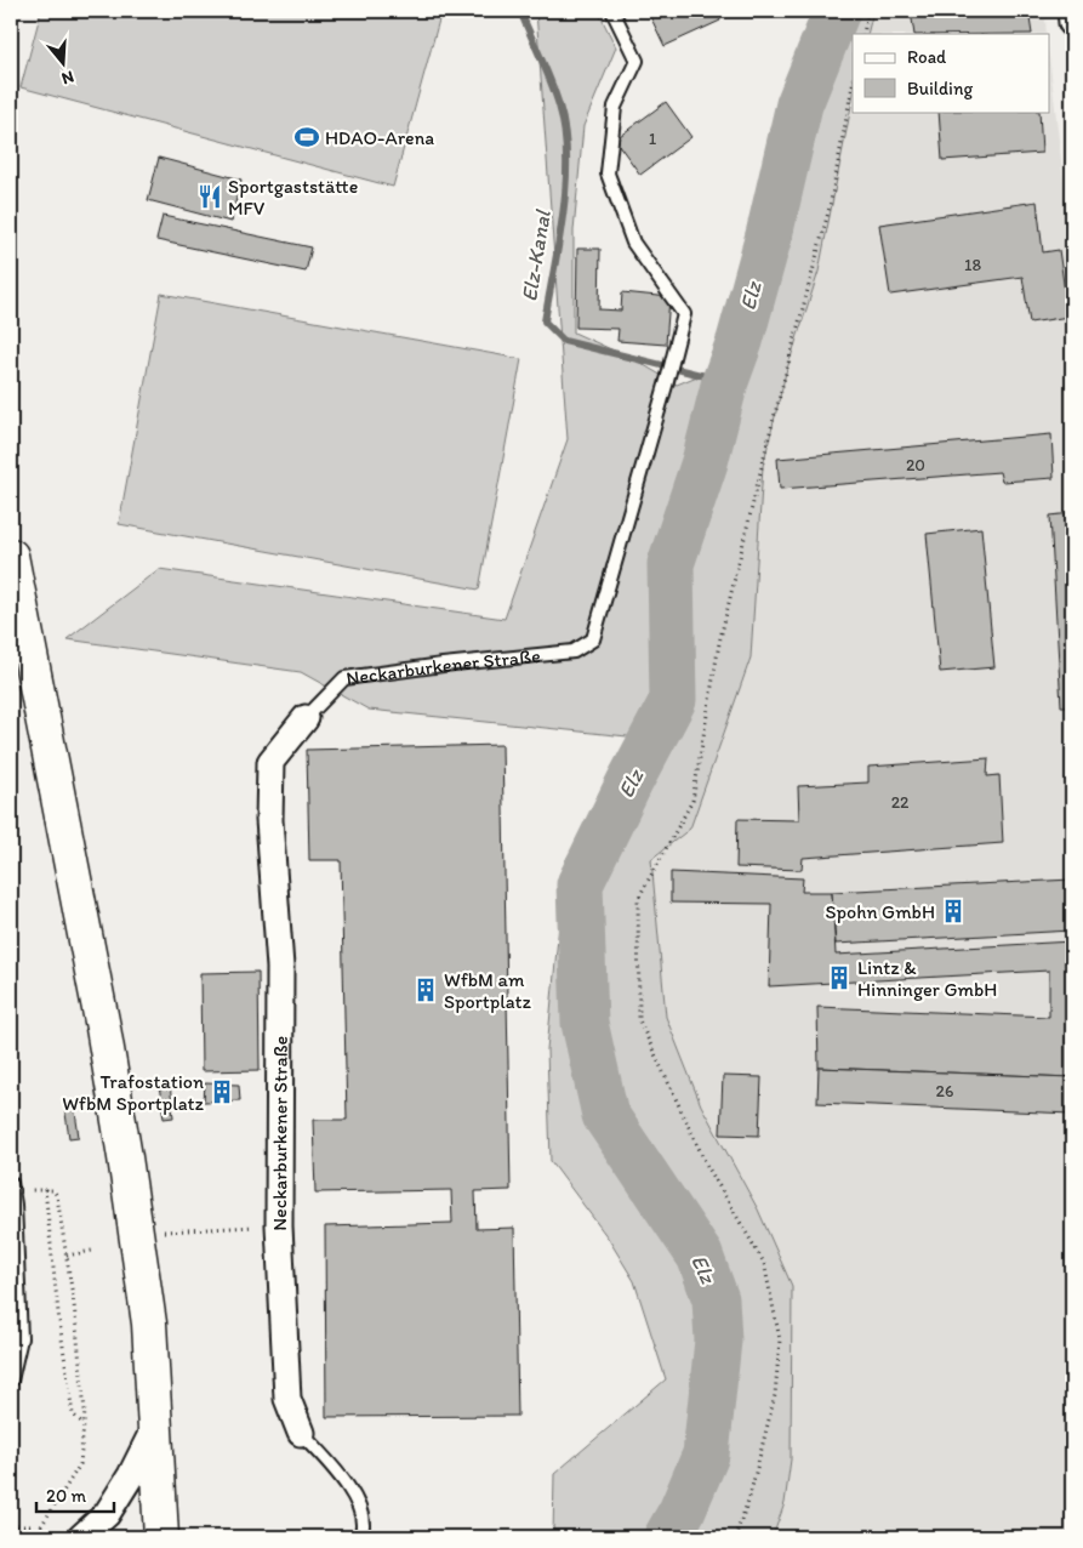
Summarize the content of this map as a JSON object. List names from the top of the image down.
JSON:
{
  "streets": {
    "street": ["Neckarburkener Straße"]
  },
  "water": ["Elz-Kanal", "Elz"],
  "places": {
    "sports": ["HDAO-Arena"],
    "restaurant": ["Sportgaststätte MFV"],
    "building": [
      "Spohn GmbH",
      "Lintz & Hinninger GmbH",
      "WfbM am Sportplatz",
      "Trafostation WfbM Sportplatz"
    ]
  },
  "house_numbers": [
    "1",
    "18",
    "20",
    "22",
    "26"
  ],
  "legend": ["Road", "Building"],
  "scale_bar": "20 m",
  "north": "bottom"
}
